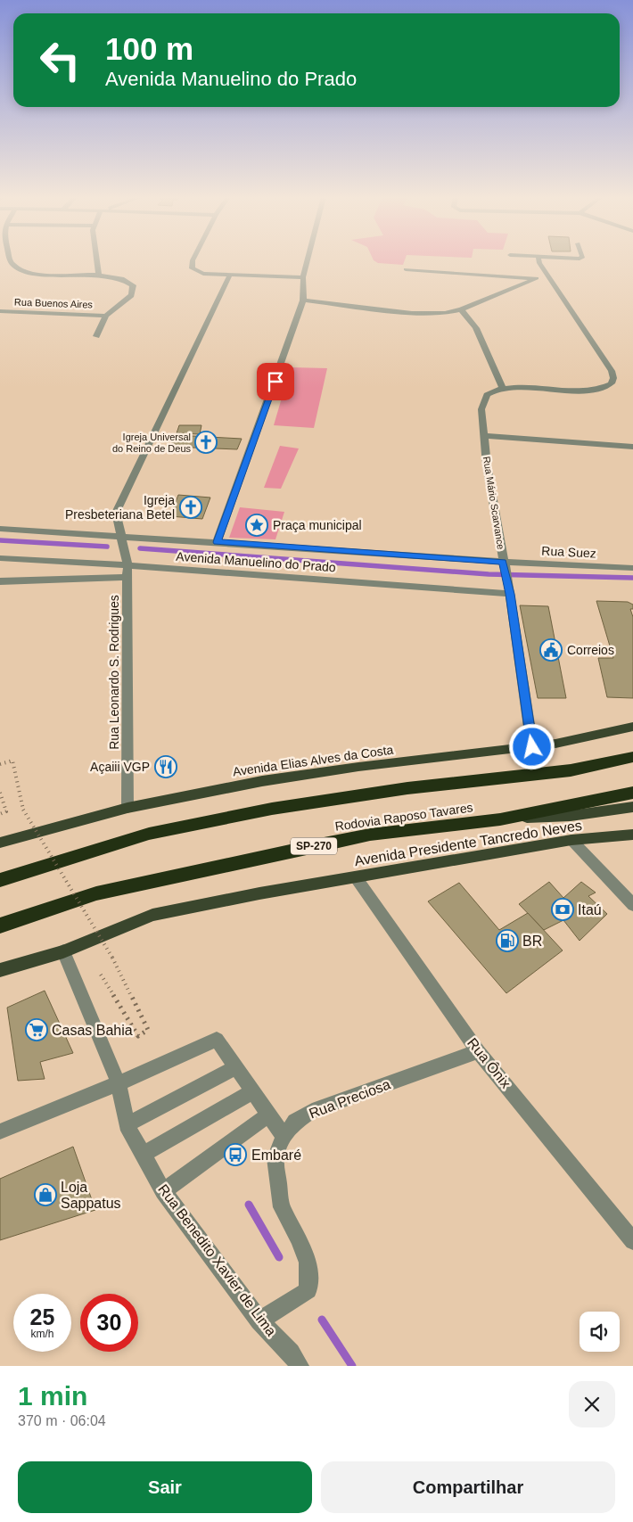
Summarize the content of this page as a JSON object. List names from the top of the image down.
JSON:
{
  "streets": {
    "highway": ["Rodovia Raposo Tavares", "SP-270"],
    "main road": ["Avenida Elias Alves da Costa", "Avenida Presidente Tancredo Neves"],
    "street": [
      "Rua Buenos Aires",
      "Rua Mário Scarvance",
      "Rua Suez",
      "Avenida Manuelino do Prado",
      "Rua Leonardo S. Rodrigues",
      "Rua Ônix",
      "Rua Preciosa",
      "Rua Benedito Xavier de Lima"
    ]
  },
  "crossings": [
    ["Rua Mário Scarvance", "Rua Suez"],
    ["Rua Mário Scarvance", "Avenida Manuelino do Prado"],
    ["Rua Mário Scarvance", "Avenida Elias Alves da Costa"],
    ["Rua Suez", "Avenida Manuelino do Prado"],
    ["Avenida Manuelino do Prado", "Rua Leonardo S. Rodrigues"],
    ["Rua Leonardo S. Rodrigues", "Avenida Elias Alves da Costa"],
    ["Avenida Presidente Tancredo Neves", "Rua Ônix"],
    ["Avenida Presidente Tancredo Neves", "Rua Benedito Xavier de Lima"],
    ["Rua Ônix", "Rua Preciosa"],
    ["Rua Preciosa", "Rua Benedito Xavier de Lima"]
  ],
  "places": {
    "church": ["Igreja Universal do Reino de Deus", "Igreja Presbeteriana Betel"],
    "place": ["Praça municipal"],
    "public building": ["Correios"],
    "restaurant": ["Açaiii VGP"],
    "bank": ["Itaú"],
    "fuel station": ["BR"],
    "supermarket": ["Casas Bahia"],
    "bus stop": ["Embaré"],
    "shop": ["Loja Sappatus"]
  },
  "page": {
    "turn": ["100 m", "Avenida Manuelino do Prado"],
    "speed": "25 km/h",
    "limit": "30",
    "heading": ["1 min", "370 m · 06:04"],
    "buttons": ["Sair", "Compartilhar"]
  }
}
